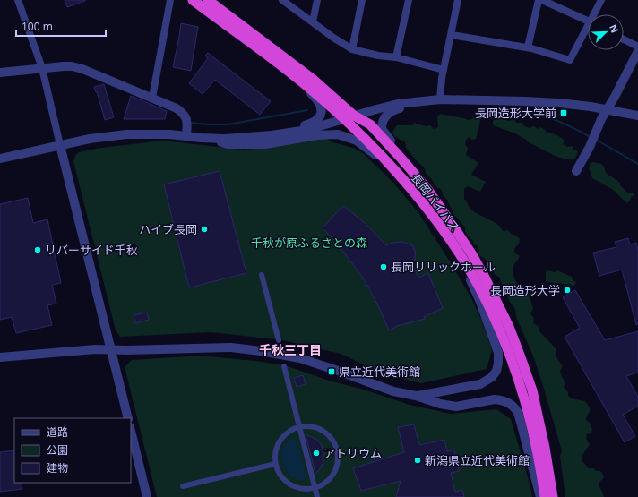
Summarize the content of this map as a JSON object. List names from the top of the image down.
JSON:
{
  "streets": {
    "highway": ["長岡バイパス"]
  },
  "districts": ["千秋三丁目"],
  "parks": ["千秋が原ふるさとの森"],
  "places": {
    "transit": ["長岡造形大学前", "県立近代美術館"],
    "other": [
      "ハイブ長岡",
      "リバーサイド千秋",
      "長岡リリックホール",
      "長岡造形大学",
      "アトリウム",
      "新潟県立近代美術館"
    ]
  },
  "legend": ["道路", "公園", "建物"],
  "scale_bar": "100 m",
  "north": "top right"
}
